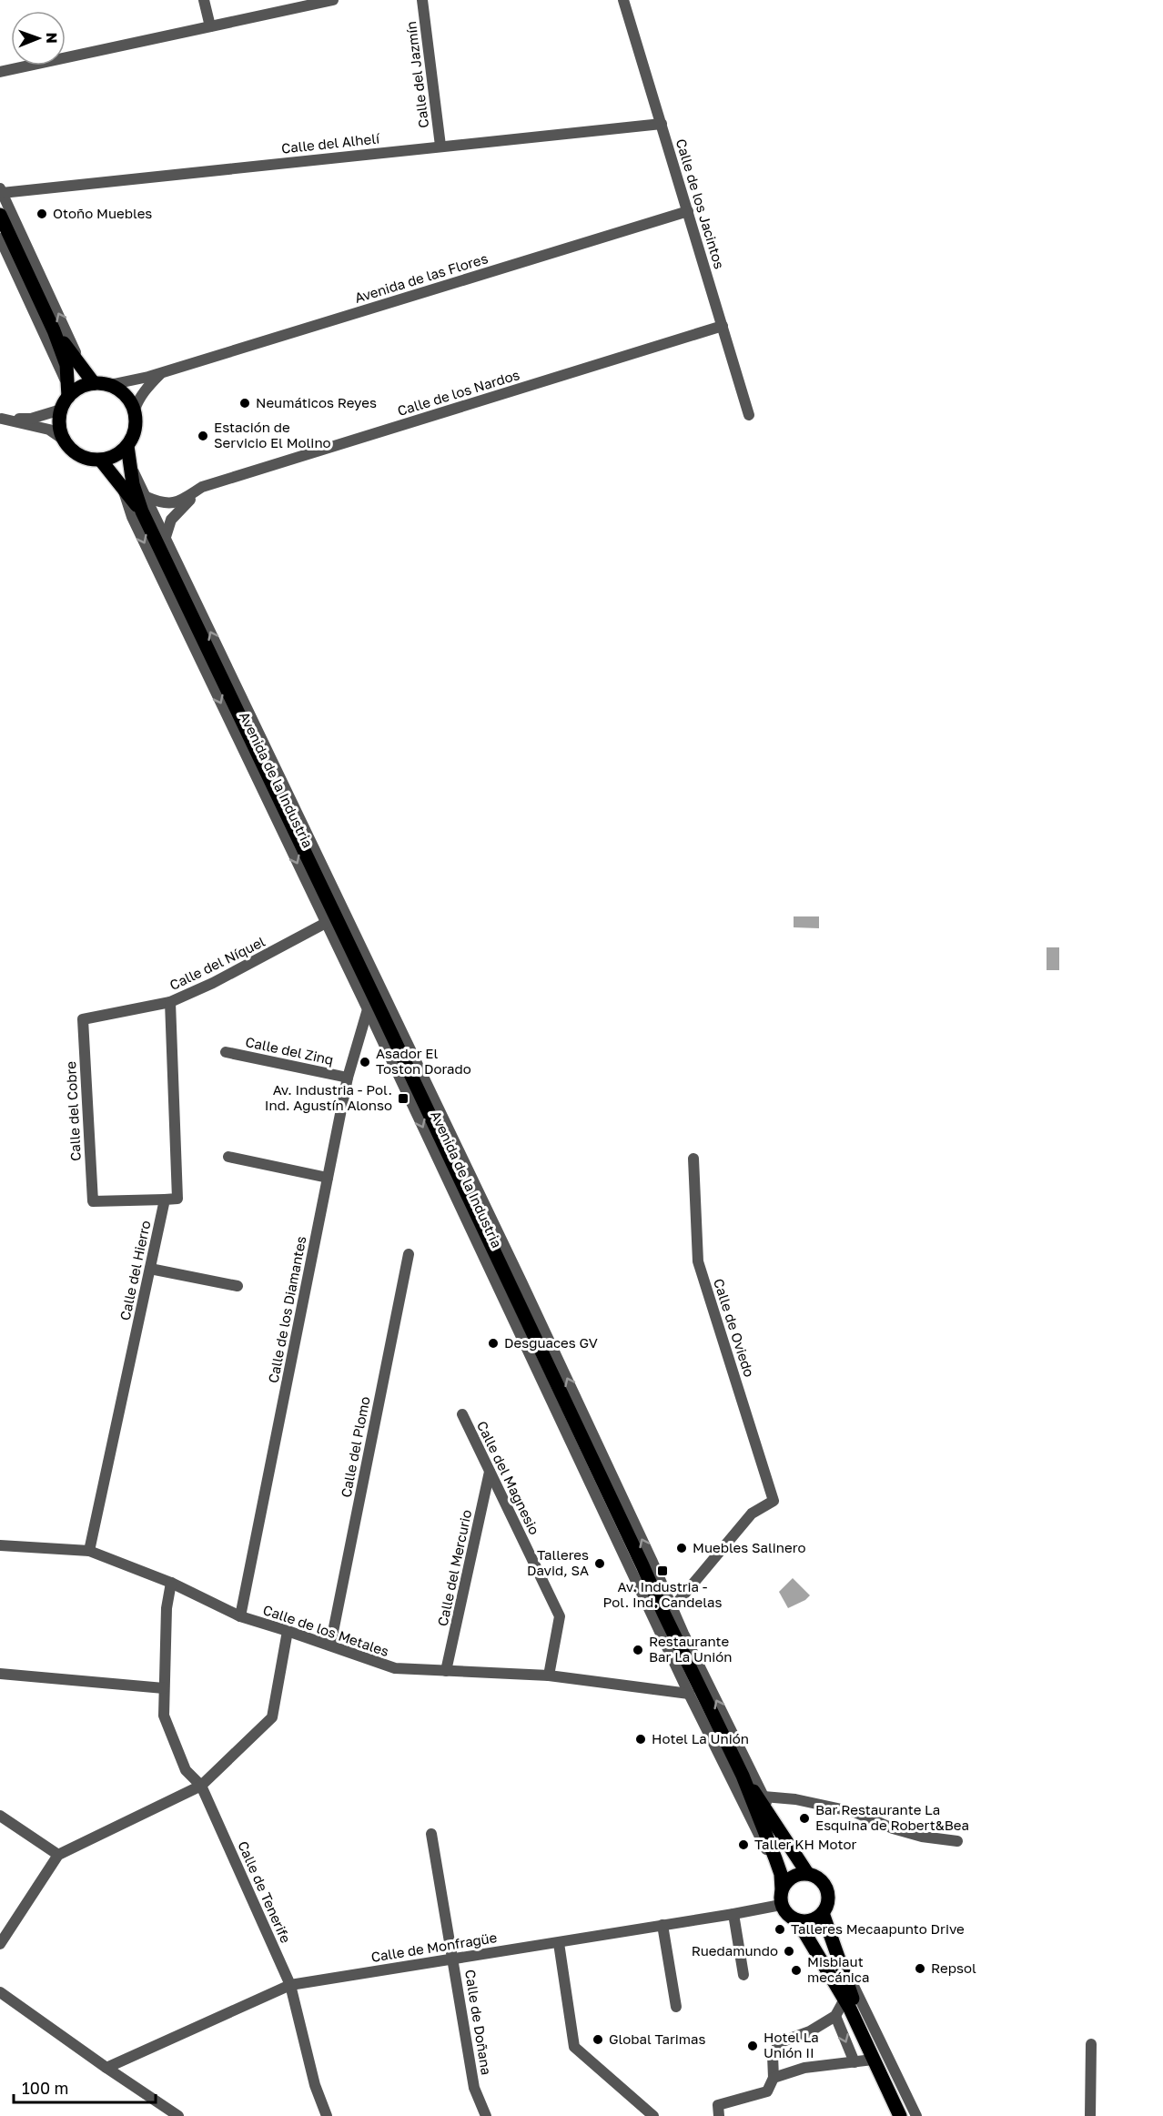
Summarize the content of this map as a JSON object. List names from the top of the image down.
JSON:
{
  "streets": {
    "main road": ["Avenida de la Industria"],
    "street": [
      "Calle del Jazmín",
      "Calle del Alhelí",
      "Calle de los Jacintos",
      "Avenida de las Flores",
      "Calle de los Nardos",
      "Calle del Níquel",
      "Calle del Zinq",
      "Calle del Cobre",
      "Calle del Hierro",
      "Calle de los Diamantes",
      "Calle de Oviedo",
      "Calle del Plomo",
      "Calle del Magnesio",
      "Calle del Mercurio",
      "Calle de los Metales",
      "Calle de Tenerife",
      "Calle de Monfragüe",
      "Calle de Doñana"
    ]
  },
  "crossings": [
    ["Calle del Jazmín", "Calle del Alhelí"],
    ["Calle del Alhelí", "Calle de los Jacintos"],
    ["Calle de los Jacintos", "Avenida de las Flores"],
    ["Calle de los Jacintos", "Calle de los Nardos"],
    ["Avenida de las Flores", "Avenida de la Industria"],
    ["Calle de los Nardos", "Avenida de la Industria"],
    ["Avenida de la Industria", "Calle del Níquel"],
    ["Avenida de la Industria", "Calle de los Diamantes"],
    ["Avenida de la Industria", "Calle de Oviedo"],
    ["Avenida de la Industria", "Calle de los Metales"],
    ["Avenida de la Industria", "Calle de Monfragüe"],
    ["Calle del Níquel", "Calle del Cobre"],
    ["Calle del Níquel", "Calle del Hierro"],
    ["Calle del Zinq", "Calle de los Diamantes"],
    ["Calle del Cobre", "Calle del Hierro"],
    ["Calle del Hierro", "Calle de los Metales"],
    ["Calle de los Diamantes", "Calle de los Metales"],
    ["Calle del Plomo", "Calle de los Metales"],
    ["Calle del Magnesio", "Calle del Mercurio"],
    ["Calle del Magnesio", "Calle de los Metales"],
    ["Calle del Mercurio", "Calle de los Metales"],
    ["Calle de los Metales", "Calle de Tenerife"],
    ["Calle de Tenerife", "Calle de Monfragüe"],
    ["Calle de Monfragüe", "Calle de Doñana"]
  ],
  "places": {
    "other": [
      "Otoño Muebles",
      "Neumáticos Reyes",
      "Estación de Servicio El Molino",
      "Asador El Toston Dorado",
      "Desguaces GV",
      "Muebles Salinero",
      "Talleres David, SA",
      "Restaurante Bar La Unión",
      "Hotel La Unión",
      "Bar Restaurante La Esquina de Robert&Bea",
      "Taller KH Motor",
      "Talleres Mecaapunto Drive",
      "Ruedamundo",
      "Repsol",
      "Misbiaut mecánica",
      "Global Tarimas",
      "Hotel La Unión II"
    ],
    "transit": ["Av. Industria - Pol. Ind. Agustín Alonso", "Av. Industria - Pol. Ind. Candelas"]
  },
  "scale_bar": "100 m",
  "north": "right"
}
